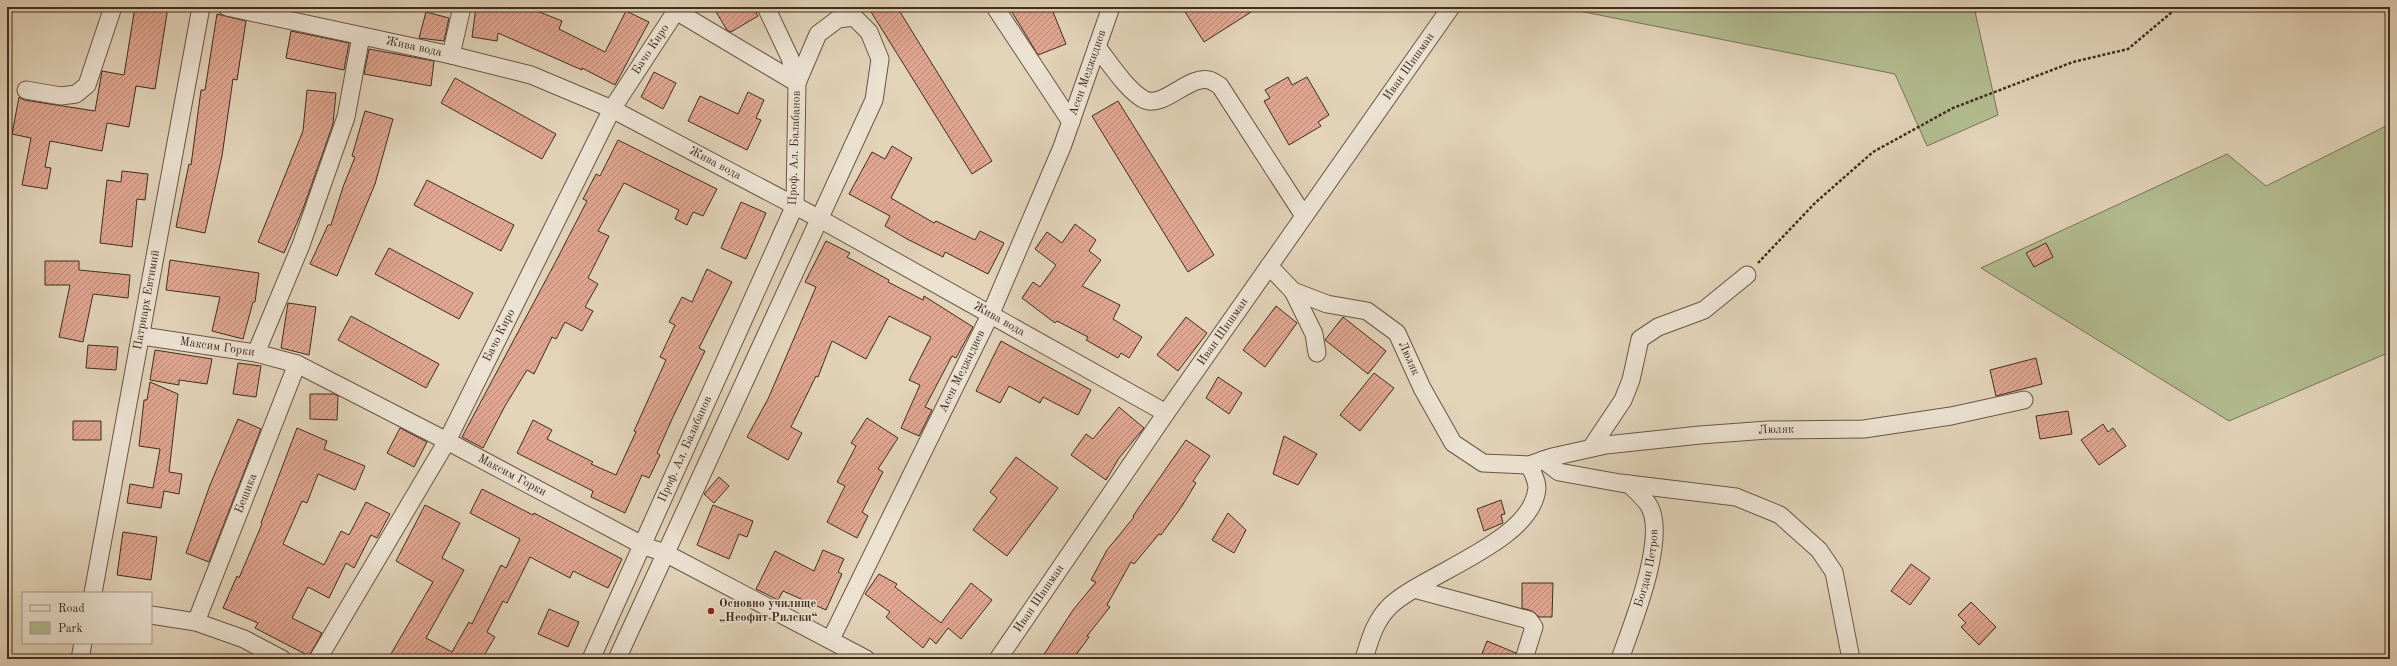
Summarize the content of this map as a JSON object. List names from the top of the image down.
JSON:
{
  "streets": {
    "street": [
      "Жива вода",
      "Бачо Киро",
      "Иван Шишман",
      "Асен Меджидиев",
      "Проф. Ал. Балабанов",
      "Патриарх Евтимий",
      "Максим Горки",
      "Люляк",
      "Бешика",
      "Богдан Петров"
    ]
  },
  "crossings": [
    ["Жива вода", "Бачо Киро"],
    ["Жива вода", "Иван Шишман"],
    ["Жива вода", "Асен Меджидиев"],
    ["Жива вода", "Проф. Ал. Балабанов"],
    ["Бачо Киро", "Максим Горки"],
    ["Иван Шишман", "Люляк"],
    ["Асен Меджидиев", "Максим Горки"],
    ["Проф. Ал. Балабанов", "Максим Горки"],
    ["Патриарх Евтимий", "Максим Горки"],
    ["Максим Горки", "Бешика"]
  ],
  "places": ["Основно училище „Неофит Рилски“"],
  "legend": ["Road", "Park"]
}
